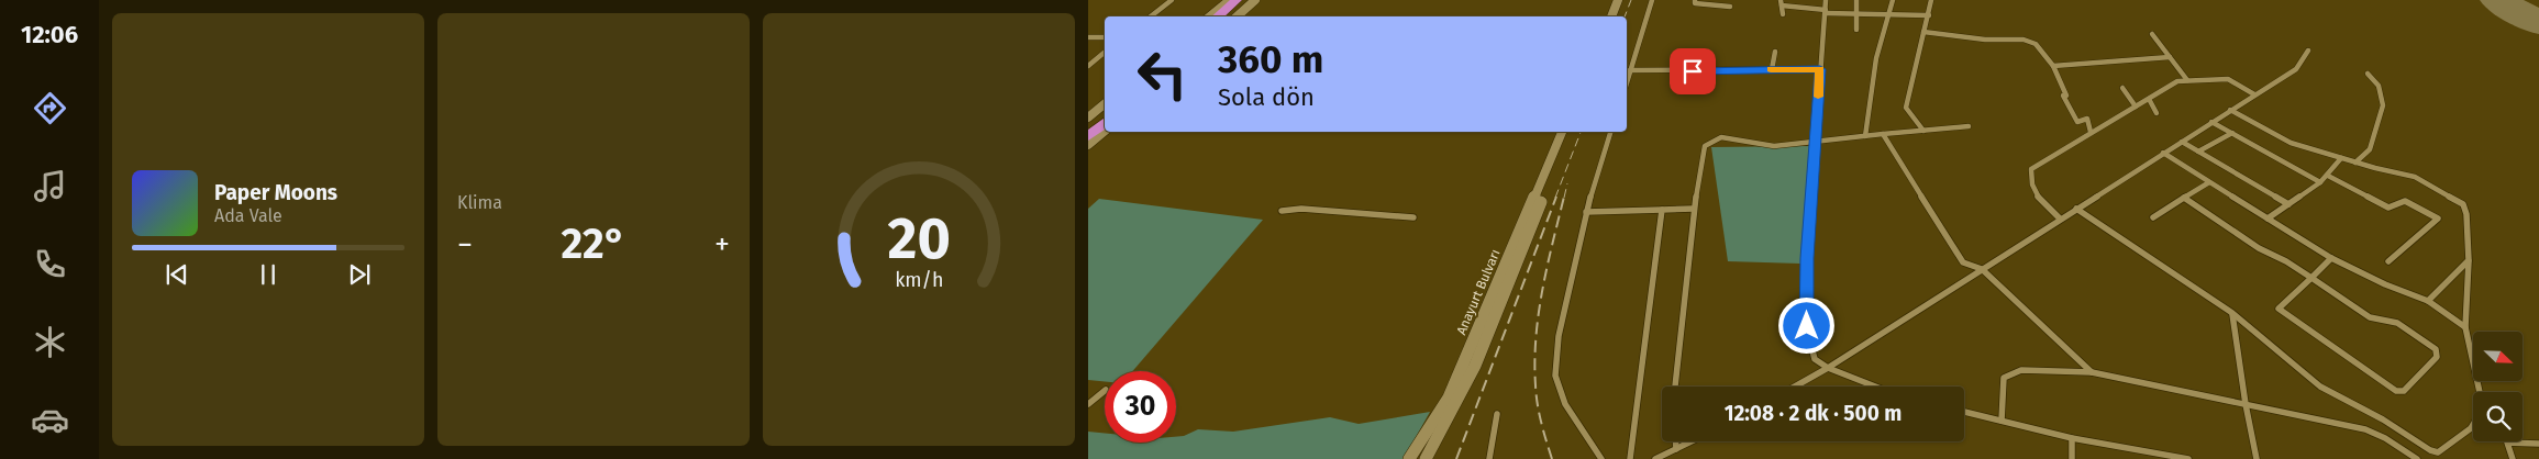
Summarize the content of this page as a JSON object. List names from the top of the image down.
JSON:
{
  "streets": {
    "main road": ["Anayurt Bulvarı"]
  },
  "north": "bottom right",
  "page": {
    "tabs": "12:06",
    "tile": "Klima",
    "turn": ["360 m", "Sola dön"],
    "song": ["Paper Moons", "Ada Vale"],
    "heat": ["−", "22°", "+"],
    "limit": "30",
    "trip": "12:08 · 2 dk · 500 m",
    "gauge": ["20", "km/h"]
  }
}
